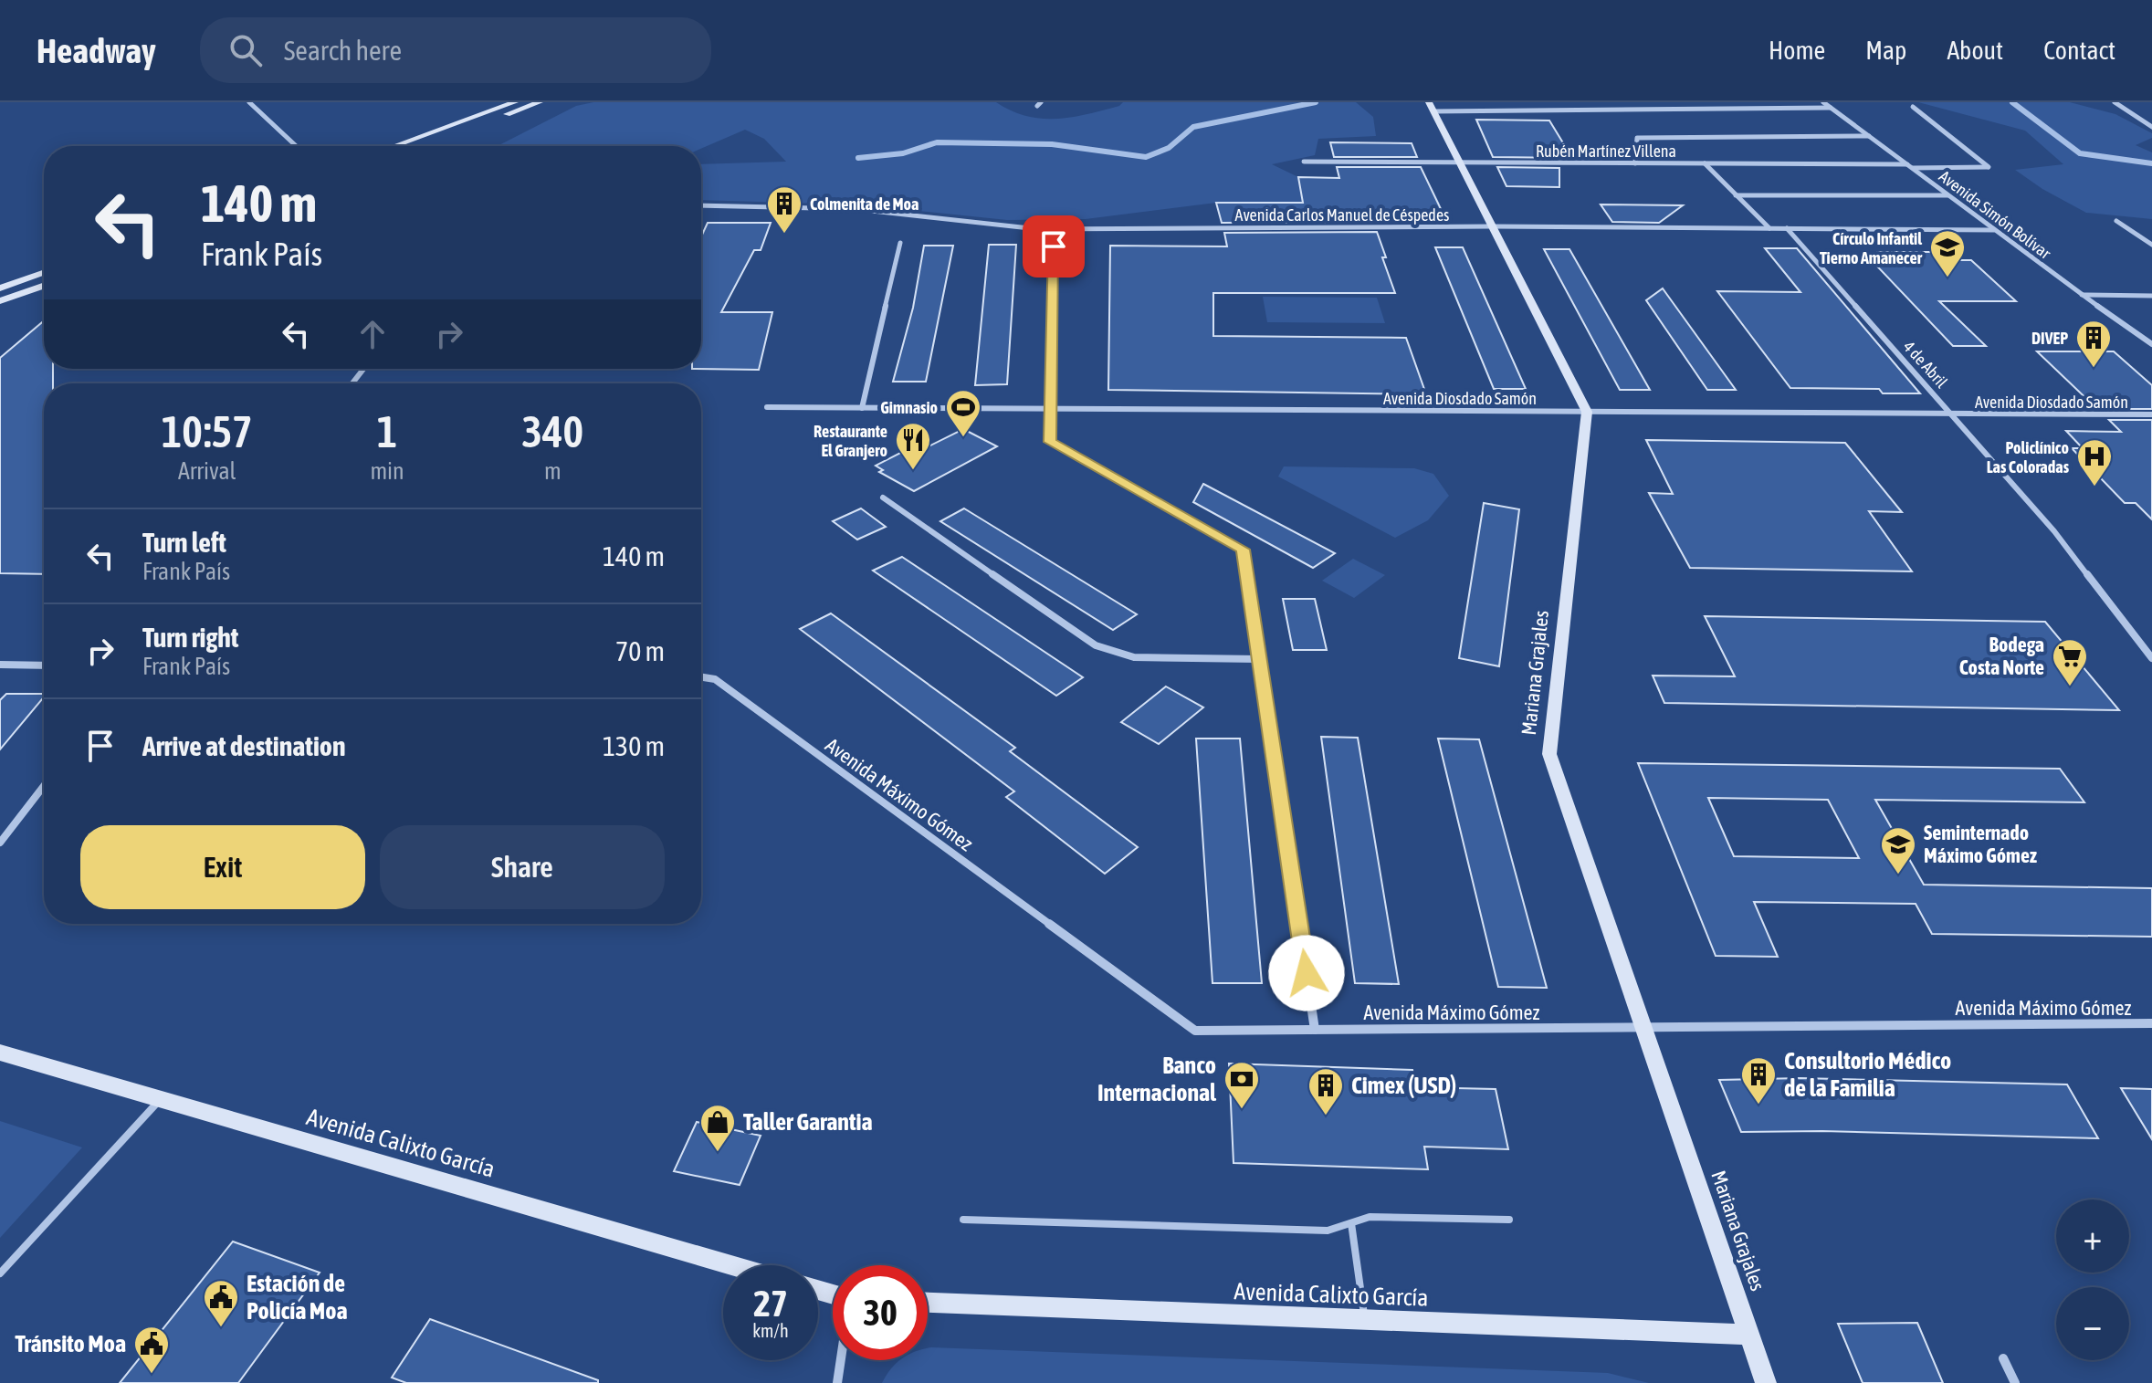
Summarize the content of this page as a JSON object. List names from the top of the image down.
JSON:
{
  "streets": {
    "street": [
      "Rubén Martínez Villena",
      "Avenida Carlos Manuel de Céspedes",
      "Avenida Simón Bolívar",
      "4 de Abril",
      "Avenida Diosdado Samón",
      "Mariana Grajales",
      "Avenida Máximo Gómez",
      "Avenida Calixto García"
    ]
  },
  "crossings": [
    ["Rubén Martínez Villena", "Avenida Simón Bolívar"],
    ["Avenida Carlos Manuel de Céspedes", "Avenida Simón Bolívar"],
    ["Avenida Carlos Manuel de Céspedes", "4 de Abril"],
    ["4 de Abril", "Avenida Diosdado Samón"],
    ["Avenida Diosdado Samón", "Mariana Grajales"],
    ["Mariana Grajales", "Avenida Máximo Gómez"],
    ["Mariana Grajales", "Avenida Calixto García"]
  ],
  "places": {
    "building": [
      "Colmenita de Moa",
      "DIVEP",
      "Consultorio Médico de la Familia",
      "Cimex (USD)"
    ],
    "school or university": ["Círculo Infantil Tierno Amanecer", "Seminternado Máximo Gómez"],
    "sports": ["Gimnasio"],
    "restaurant": ["Restaurante El Granjero"],
    "hospital": ["Policlínico Las Coloradas"],
    "supermarket": ["Bodega Costa Norte"],
    "bank": ["Banco Internacional"],
    "shop": ["Taller Garantia"],
    "public building": ["Estación de Policía Moa", "Tránsito Moa"]
  },
  "page": {
    "header": "Headway",
    "search": "Search here",
    "nav": [
      "Home",
      "Map",
      "About",
      "Contact"
    ],
    "turn": ["140 m", "Frank País"],
    "eta": [
      "10:57",
      "Arrival",
      "1",
      "min",
      "340",
      "m"
    ],
    "list": [
      {
        "name": "Turn left",
        "note": "Frank País",
        "value": "140 m"
      },
      {
        "name": "Turn right",
        "note": "Frank País",
        "value": "70 m"
      },
      {
        "name": "Arrive at destination",
        "value": "130 m"
      }
    ],
    "buttons": ["Exit", "Share"],
    "map_buttons": ["+", "−"],
    "speed": "27 km/h",
    "limit": "30"
  }
}
